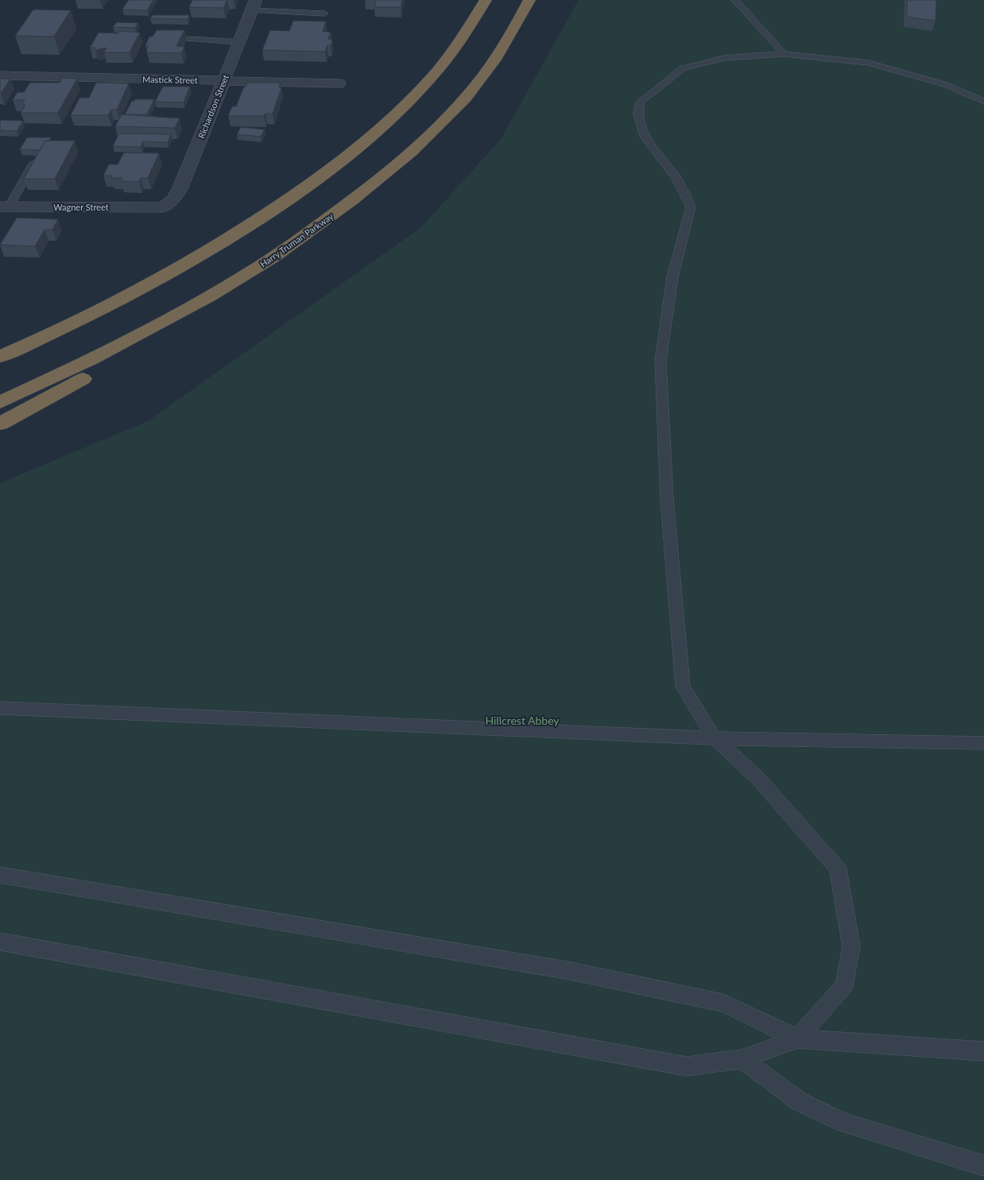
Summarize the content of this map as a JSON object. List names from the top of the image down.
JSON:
{
  "streets": {
    "highway": ["Harry Truman Parkway"],
    "street": ["Mastick Street", "Richardson Street", "Wagner Street"]
  },
  "crossings": [
    ["Mastick Street", "Richardson Street"],
    ["Richardson Street", "Wagner Street"]
  ],
  "parks": ["Hillcrest Abbey"]
}
